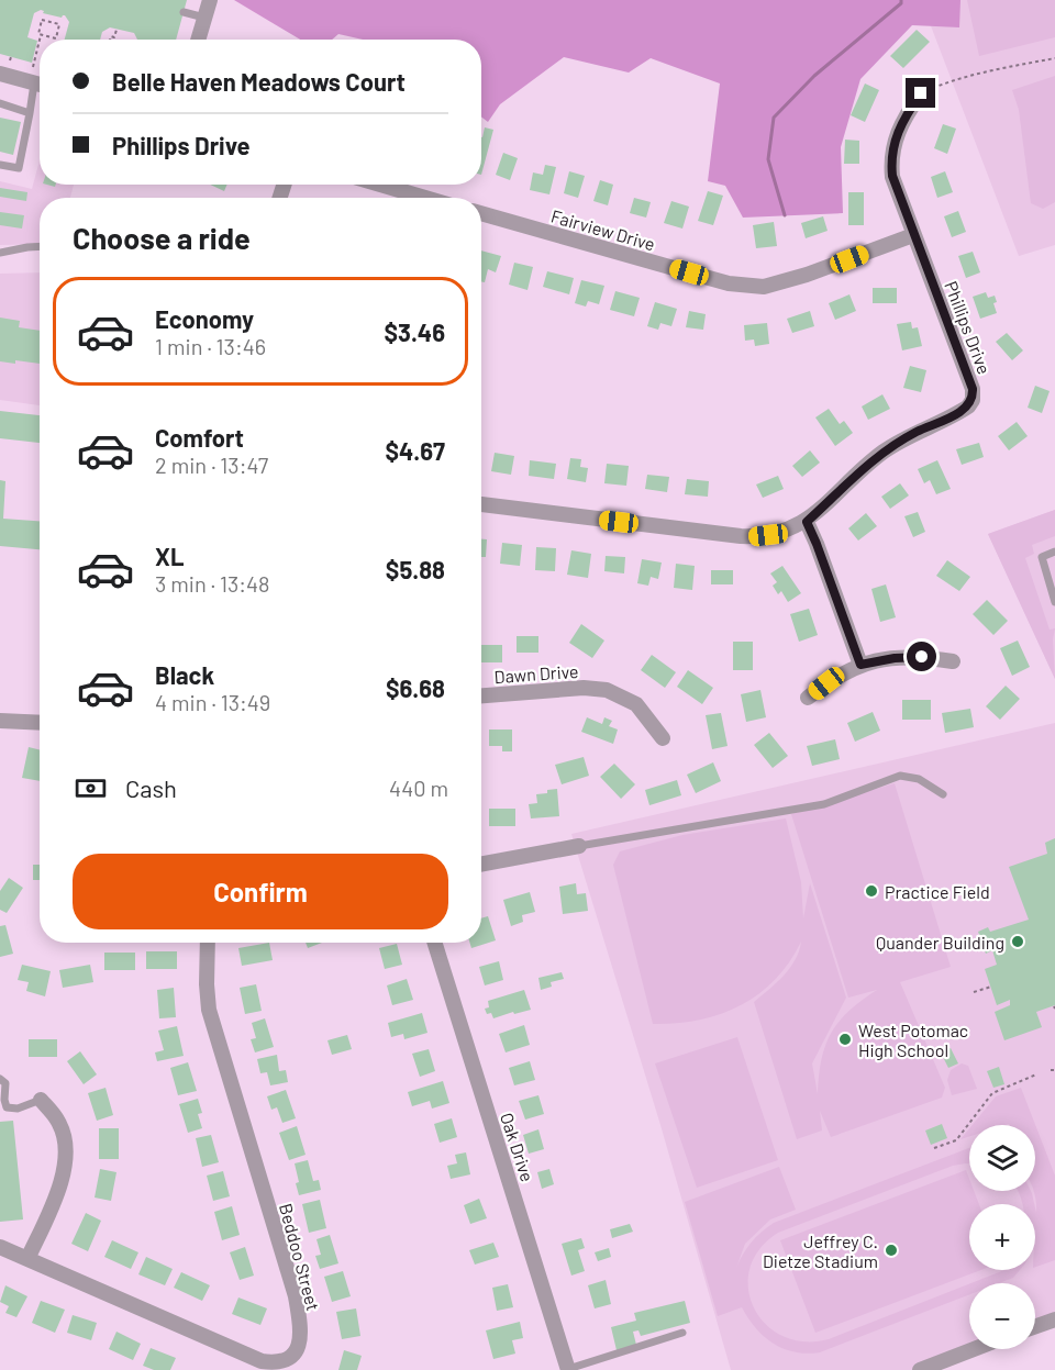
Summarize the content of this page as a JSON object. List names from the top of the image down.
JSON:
{
  "streets": {
    "street": [
      "Fairview Drive",
      "Phillips Drive",
      "Dawn Drive",
      "Oak Drive",
      "Beddoo Street"
    ]
  },
  "crossings": [
    ["Fairview Drive", "Phillips Drive"]
  ],
  "places": [
    "Practice Field",
    "Quander Building",
    "West Potomac High School",
    "Jeffrey C. Dietze Stadium"
  ],
  "page": {
    "banner": ["Belle Haven Meadows Court", "Phillips Drive"],
    "heading": "Choose a ride",
    "list": [
      {
        "name": "Economy",
        "note": "1 min · 13:46",
        "value": "$3.46"
      },
      {
        "name": "Comfort",
        "note": "2 min · 13:47",
        "value": "$4.67"
      },
      {
        "name": "XL",
        "note": "3 min · 13:48",
        "value": "$5.88"
      },
      {
        "name": "Black",
        "note": "4 min · 13:49",
        "value": "$6.68"
      }
    ],
    "pay": ["Cash", "440 m"],
    "buttons": "Confirm",
    "map_buttons": ["+", "−"]
  }
}
